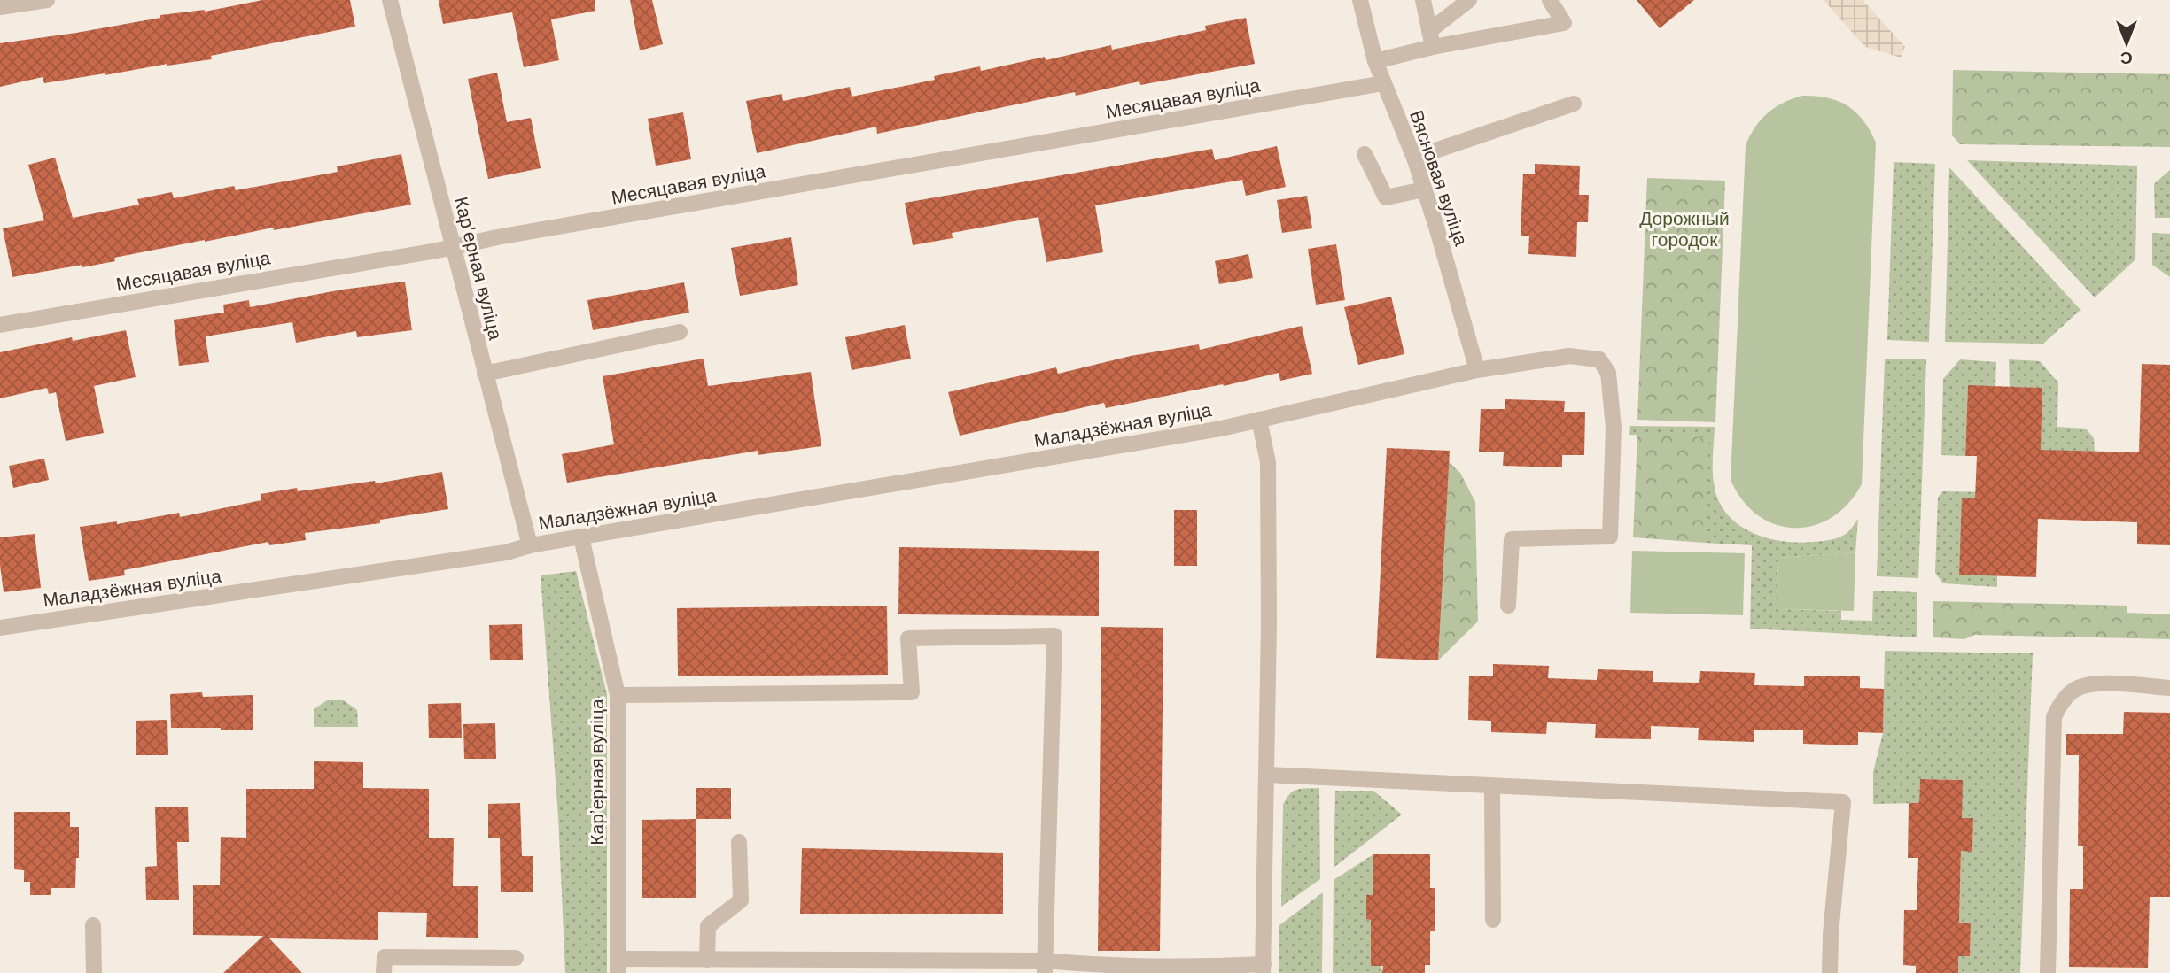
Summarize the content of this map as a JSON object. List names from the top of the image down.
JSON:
{
  "streets": {
    "street": [
      "Месяцавая вуліца",
      "Вясновая вуліца",
      "Карʼерная вуліца",
      "Маладзёжная вуліца"
    ]
  },
  "crossings": [
    ["Месяцавая вуліца", "Вясновая вуліца"],
    ["Месяцавая вуліца", "Карʼерная вуліца"],
    ["Вясновая вуліца", "Маладзёжная вуліца"],
    ["Карʼерная вуліца", "Маладзёжная вуліца"]
  ],
  "parks": ["Дорожный городок"],
  "north": "bottom"
}
